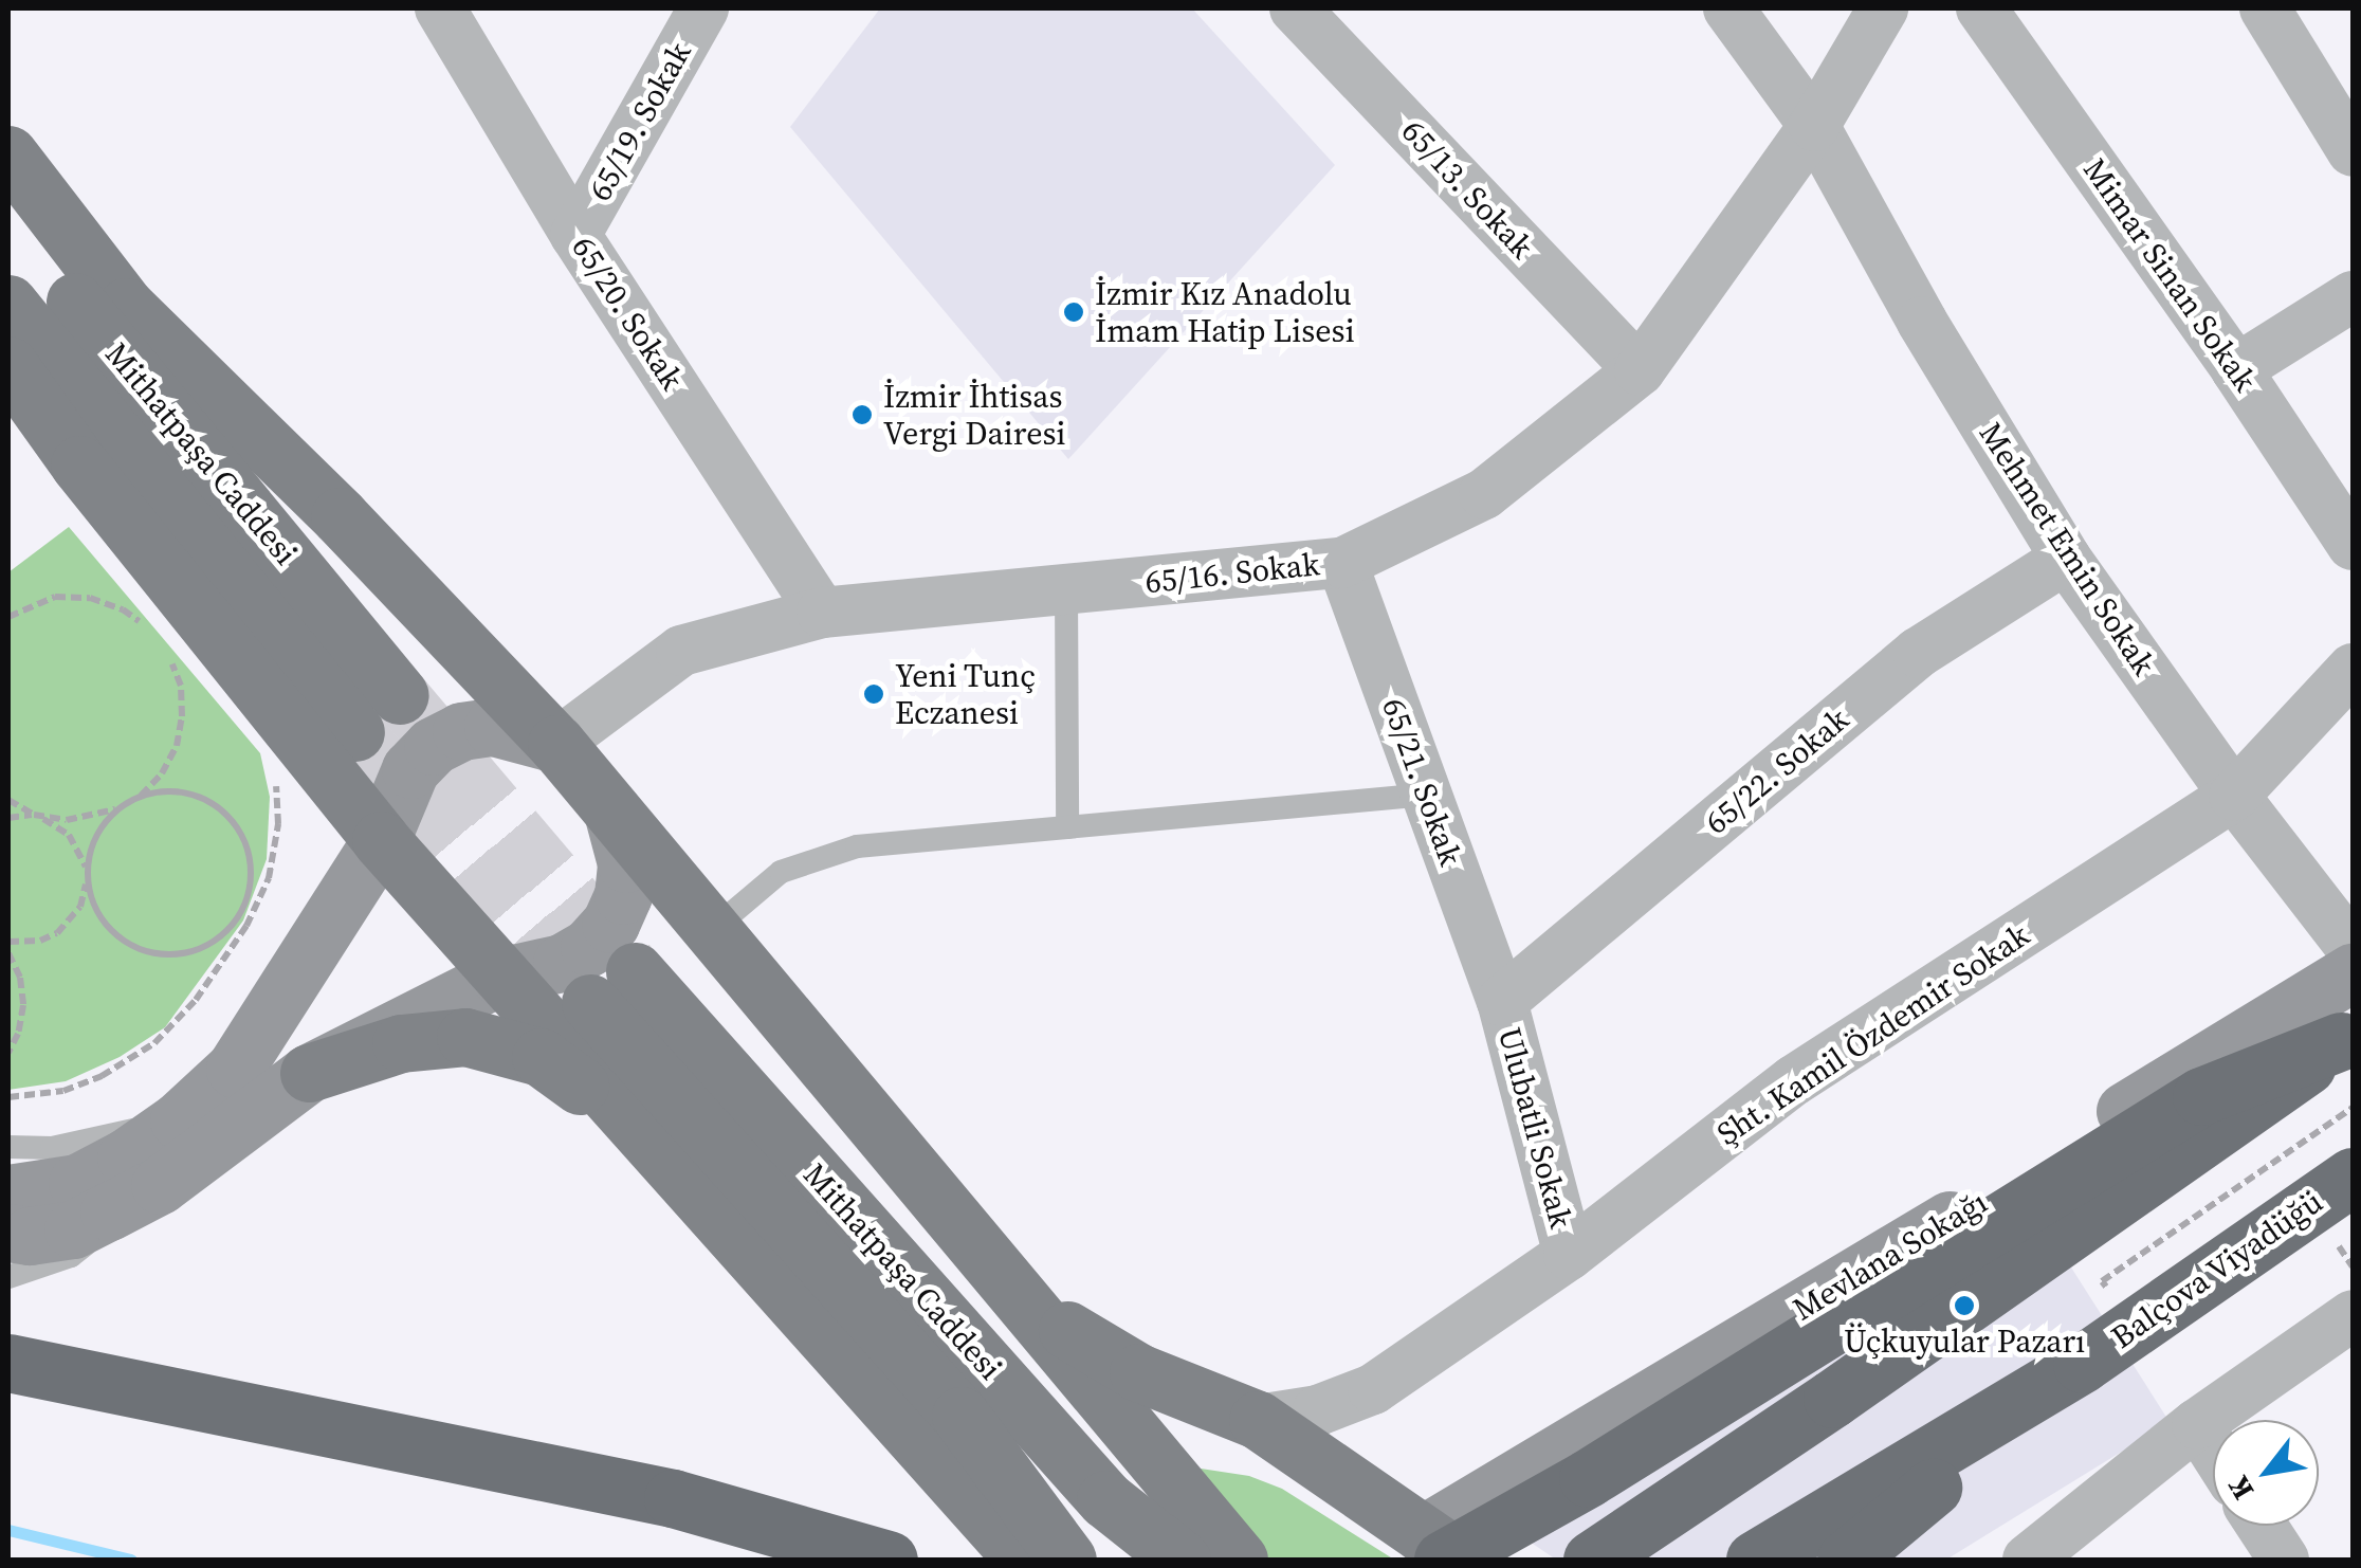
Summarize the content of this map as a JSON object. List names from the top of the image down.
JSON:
{
  "streets": {
    "highway": ["Balçova Viyadüğü"],
    "main road": ["Mithatpaşa Caddesi", "Mevlana Sokağı"],
    "street": [
      "65/19. Sokak",
      "65/13. Sokak",
      "Mimar Sinan Sokak",
      "65/20. Sokak",
      "Mehmet Emin Sokak",
      "65/16. Sokak",
      "65/22. Sokak",
      "65/21. Sokak",
      "Şht. Kamil Özdemir Sokak",
      "Ulubatli Sokak"
    ]
  },
  "crossings": [
    ["65/19. Sokak", "65/20. Sokak"],
    ["65/13. Sokak", "65/16. Sokak"],
    ["65/20. Sokak", "65/16. Sokak"],
    ["Mehmet Emin Sokak", "65/16. Sokak"],
    ["Mehmet Emin Sokak", "65/22. Sokak"],
    ["Mehmet Emin Sokak", "Şht. Kamil Özdemir Sokak"],
    ["65/16. Sokak", "65/21. Sokak"],
    ["65/22. Sokak", "65/21. Sokak"],
    ["65/22. Sokak", "Ulubatli Sokak"],
    ["65/21. Sokak", "Ulubatli Sokak"],
    ["Şht. Kamil Özdemir Sokak", "Ulubatli Sokak"]
  ],
  "places": [
    "İzmir Kız Anadolu İmam Hatip Lisesi",
    "İzmir İhtisas Vergi Dairesi",
    "Yeni Tunç Eczanesi",
    "Üçkuyular Pazarı"
  ],
  "north": "bottom left"
}
